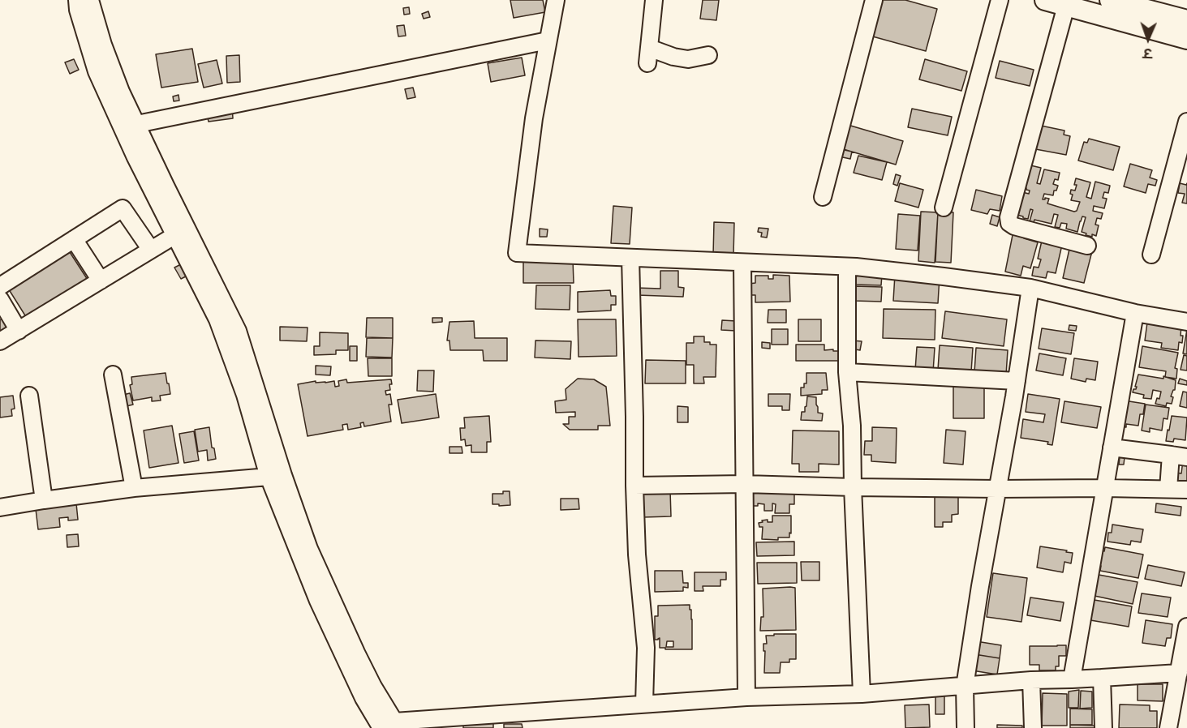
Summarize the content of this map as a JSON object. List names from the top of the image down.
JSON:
{
  "north": "bottom"
}
